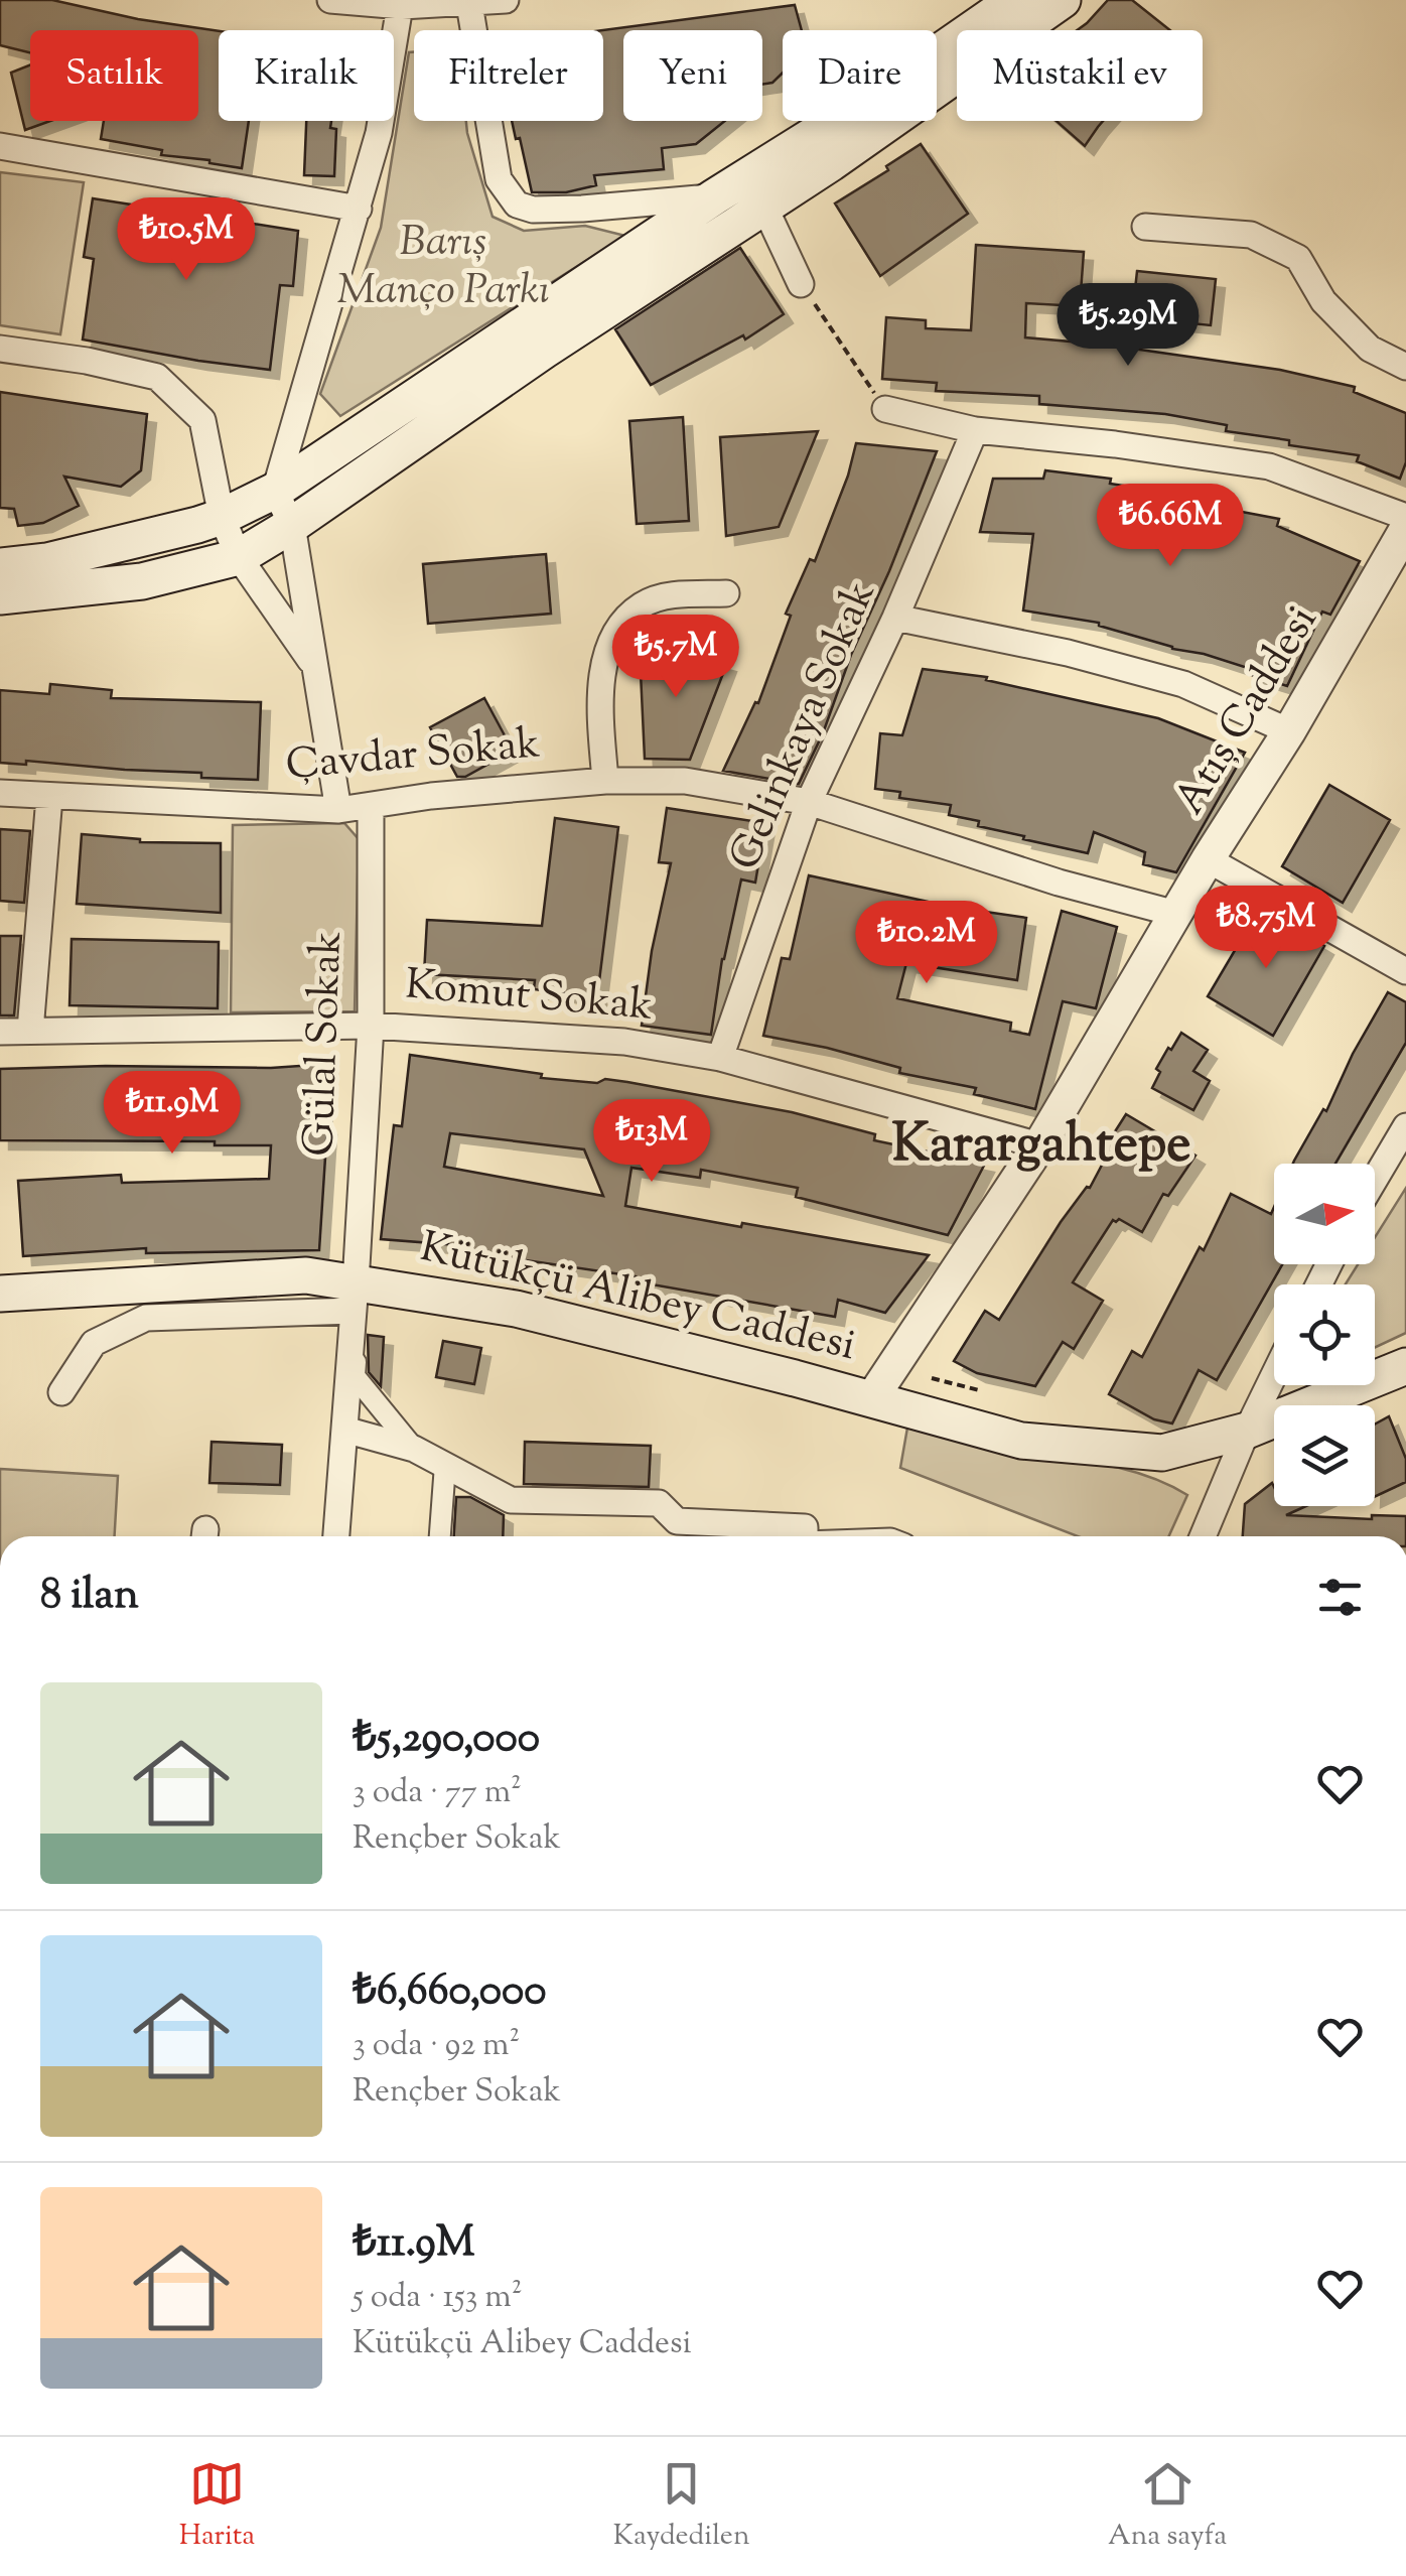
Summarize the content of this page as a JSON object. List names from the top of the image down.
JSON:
{
  "streets": {
    "main road": ["Kütükçü Alibey Caddesi"],
    "street": [
      "Atış Caddesi",
      "Gelinkaya Sokak",
      "Çavdar Sokak",
      "Komut Sokak",
      "Gülal Sokak"
    ]
  },
  "crossings": [
    ["Atış Caddesi", "Çavdar Sokak"],
    ["Atış Caddesi", "Komut Sokak"],
    ["Atış Caddesi", "Kütükçü Alibey Caddesi"],
    ["Gelinkaya Sokak", "Çavdar Sokak"],
    ["Gelinkaya Sokak", "Komut Sokak"],
    ["Çavdar Sokak", "Gülal Sokak"],
    ["Komut Sokak", "Gülal Sokak"],
    ["Gülal Sokak", "Kütükçü Alibey Caddesi"]
  ],
  "districts": ["Karargahtepe"],
  "parks": ["Barış Manço Parkı"],
  "north": "right",
  "page": {
    "chip": [
      "Satılık",
      "Kiralık",
      "Filtreler",
      "Yeni",
      "Daire",
      "Müstakil ev"
    ],
    "price": [
      "₺10.5M",
      "₺5.29M",
      "₺6.66M",
      "₺5.7M",
      "₺8.75M",
      "₺10.2M",
      "₺11.9M",
      "₺13M"
    ],
    "heading": "8 ilan",
    "list": [
      {
        "name": "₺5,290,000",
        "note": "3 oda · 77 m² · Rençber Sokak"
      },
      {
        "name": "₺6,660,000",
        "note": "3 oda · 92 m² · Rençber Sokak"
      },
      {
        "name": "₺11.9M",
        "note": "5 oda · 153 m² · Kütükçü Alibey Caddesi"
      }
    ],
    "tabs": ["Harita", "Kaydedilen", "Ana sayfa"]
  }
}
